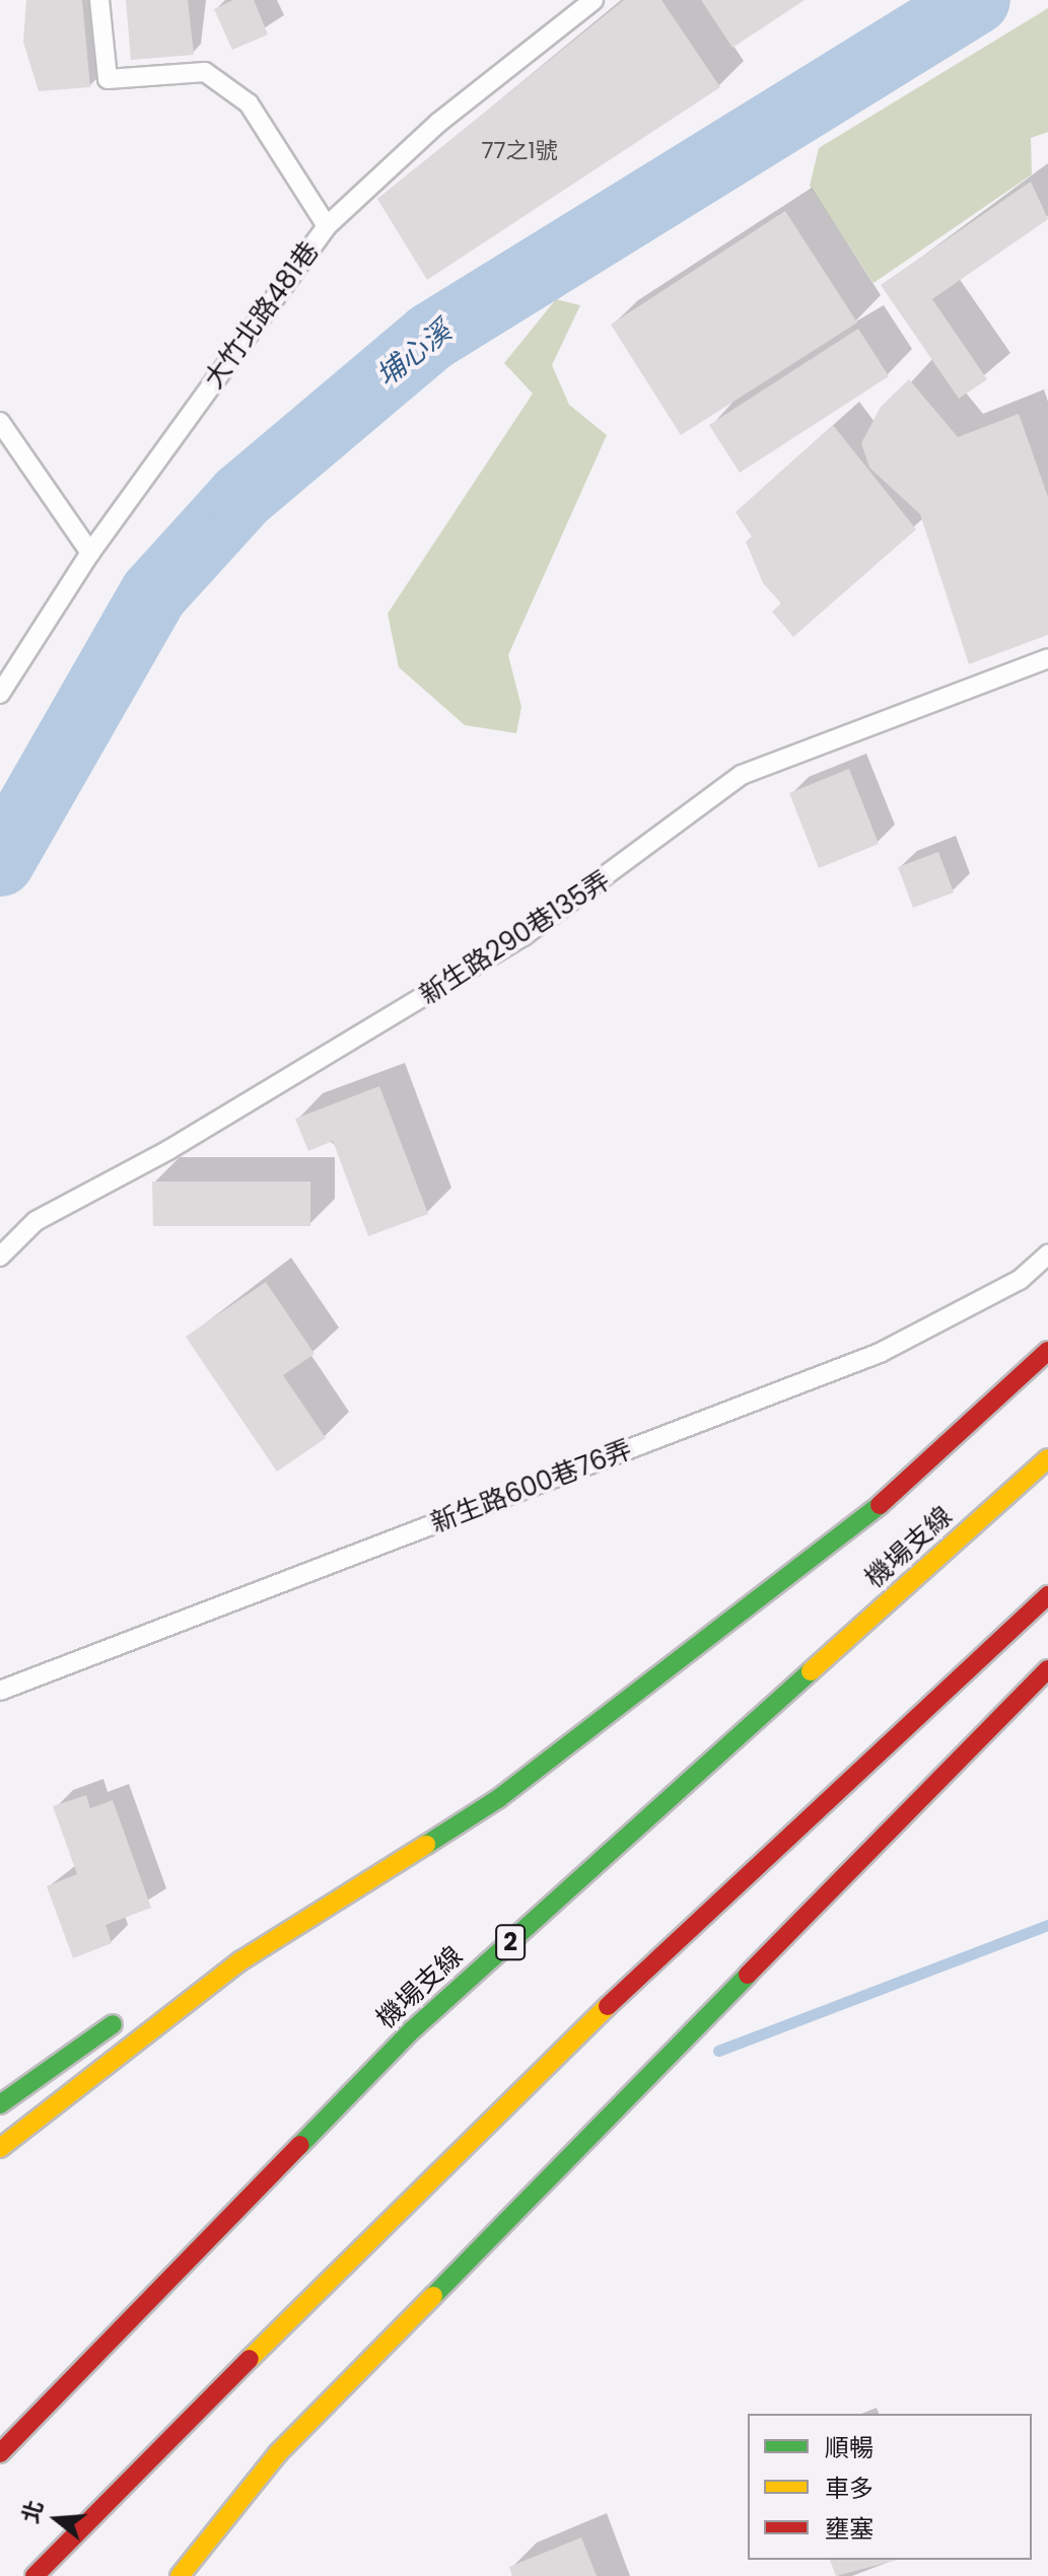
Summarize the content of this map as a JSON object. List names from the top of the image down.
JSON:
{
  "streets": {
    "highway": ["機場支線", "2"],
    "lane": ["大竹北路481巷", "新生路290巷135弄", "新生路600巷76弄"]
  },
  "water": ["埔心溪"],
  "house_numbers": ["77之1號"],
  "legend": ["順暢", "車多", "壅塞"],
  "north": "left"
}
